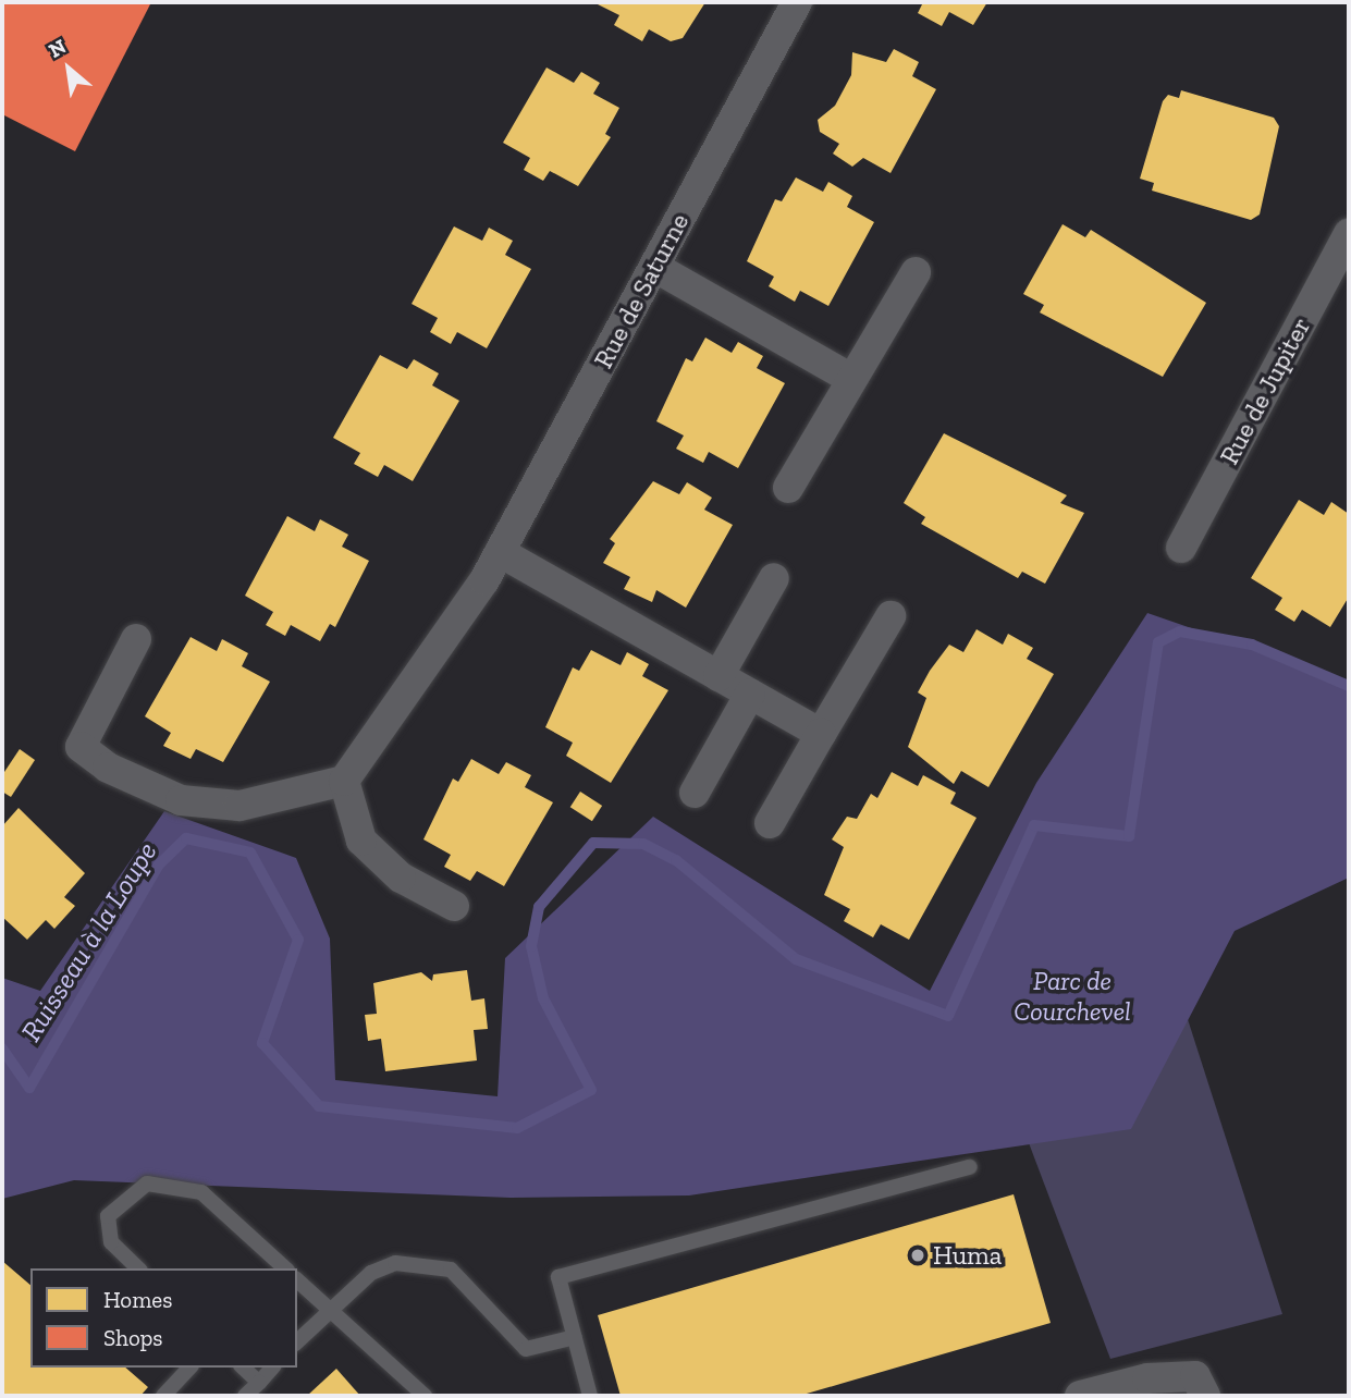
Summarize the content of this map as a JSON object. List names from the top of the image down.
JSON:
{
  "streets": {
    "street": ["Rue de Saturne", "Rue de Jupiter"]
  },
  "water": ["Ruisseau à la Loupe"],
  "parks": ["Parc de Courchevel"],
  "places": ["Huma"],
  "legend": ["Homes", "Shops"],
  "north": "top left"
}
